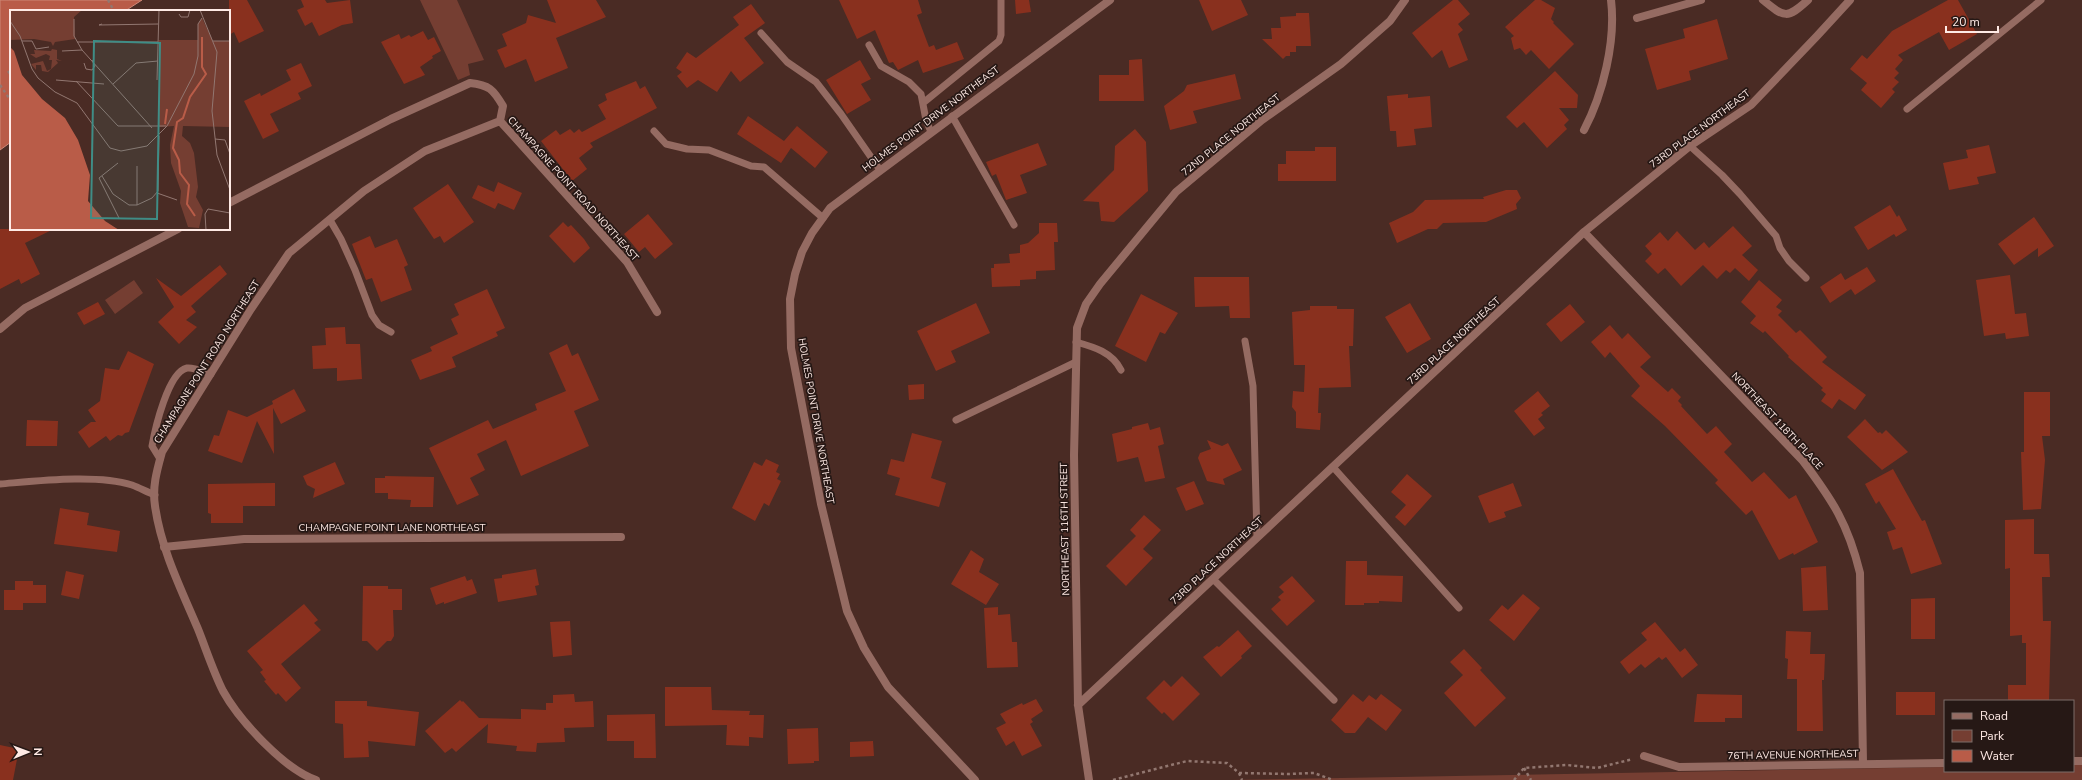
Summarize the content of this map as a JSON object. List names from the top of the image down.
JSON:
{
  "streets": {
    "street": [
      "HOLMES POINT DRIVE NORTHEAST",
      "73RD PLACE NORTHEAST",
      "72ND PLACE NORTHEAST",
      "CHAMPAGNE POINT ROAD NORTHEAST",
      "NORTHEAST 118TH PLACE",
      "CHAMPAGNE POINT LANE NORTHEAST",
      "NORTHEAST 116TH STREET",
      "76TH AVENUE NORTHEAST"
    ]
  },
  "crossings": [
    ["73RD PLACE NORTHEAST", "NORTHEAST 118TH PLACE"],
    ["73RD PLACE NORTHEAST", "NORTHEAST 116TH STREET"],
    ["72ND PLACE NORTHEAST", "NORTHEAST 116TH STREET"],
    ["CHAMPAGNE POINT ROAD NORTHEAST", "CHAMPAGNE POINT LANE NORTHEAST"],
    ["NORTHEAST 118TH PLACE", "76TH AVENUE NORTHEAST"]
  ],
  "legend": ["Road", "Park", "Water"],
  "scale_bar": "20 m",
  "north": "right"
}
